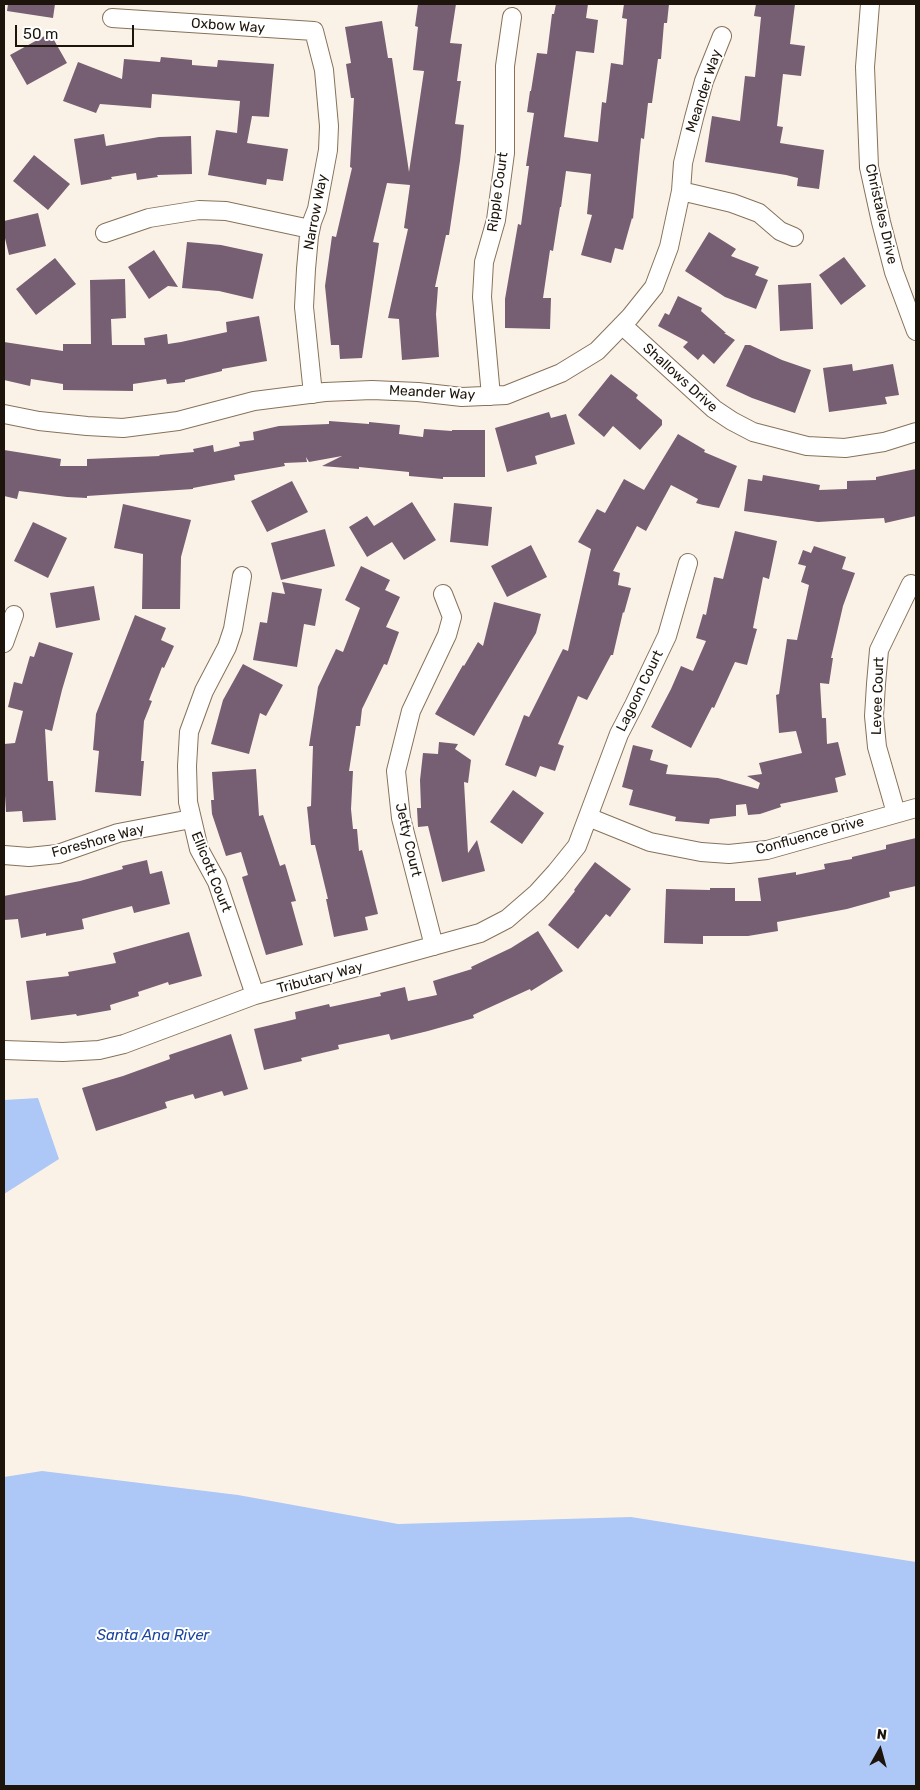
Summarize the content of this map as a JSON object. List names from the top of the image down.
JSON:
{
  "streets": {
    "street": [
      "Oxbow Way",
      "Meander Way",
      "Ripple Court",
      "Narrow Way",
      "Christales Drive",
      "Shallows Drive",
      "Lagoon Court",
      "Levee Court",
      "Confluence Drive",
      "Jetty Court",
      "Foreshore Way",
      "Ellicott Court",
      "Tributary Way"
    ]
  },
  "crossings": [
    ["Oxbow Way", "Narrow Way"],
    ["Meander Way", "Ripple Court"],
    ["Meander Way", "Narrow Way"],
    ["Meander Way", "Shallows Drive"],
    ["Lagoon Court", "Confluence Drive"],
    ["Lagoon Court", "Tributary Way"],
    ["Levee Court", "Confluence Drive"],
    ["Confluence Drive", "Tributary Way"],
    ["Jetty Court", "Tributary Way"],
    ["Foreshore Way", "Ellicott Court"],
    ["Ellicott Court", "Tributary Way"]
  ],
  "water": ["Santa Ana River"],
  "scale_bar": "50 m",
  "north": "top"
}
